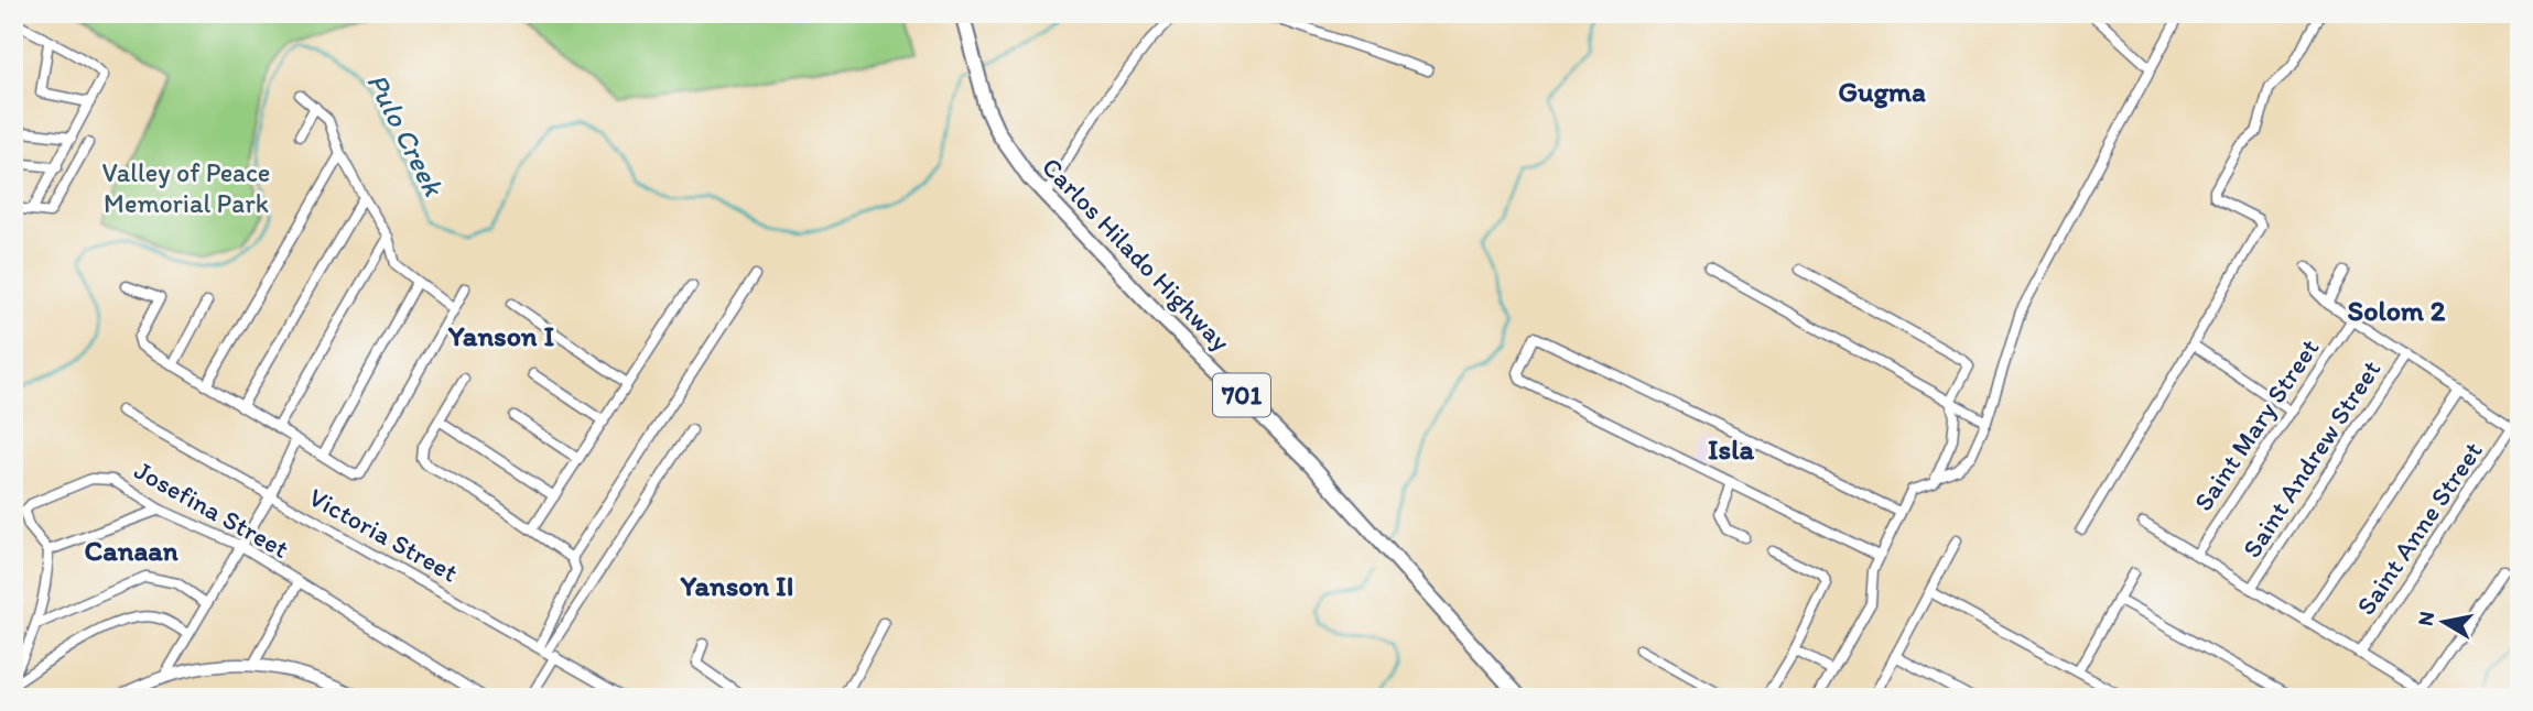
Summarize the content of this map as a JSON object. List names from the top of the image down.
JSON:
{
  "streets": {
    "main road": ["Carlos Hilado Highway", "701"],
    "street": [
      "Saint Mary Street",
      "Saint Andrew Street",
      "Josefina Street",
      "Saint Anne Street",
      "Victoria Street"
    ]
  },
  "districts": [
    "Gugma",
    "Solom 2",
    "Yanson I",
    "Isla",
    "Canaan",
    "Yanson II"
  ],
  "water": ["Pulo Creek"],
  "parks": ["Valley of Peace Memorial Park"],
  "north": "left"
}
